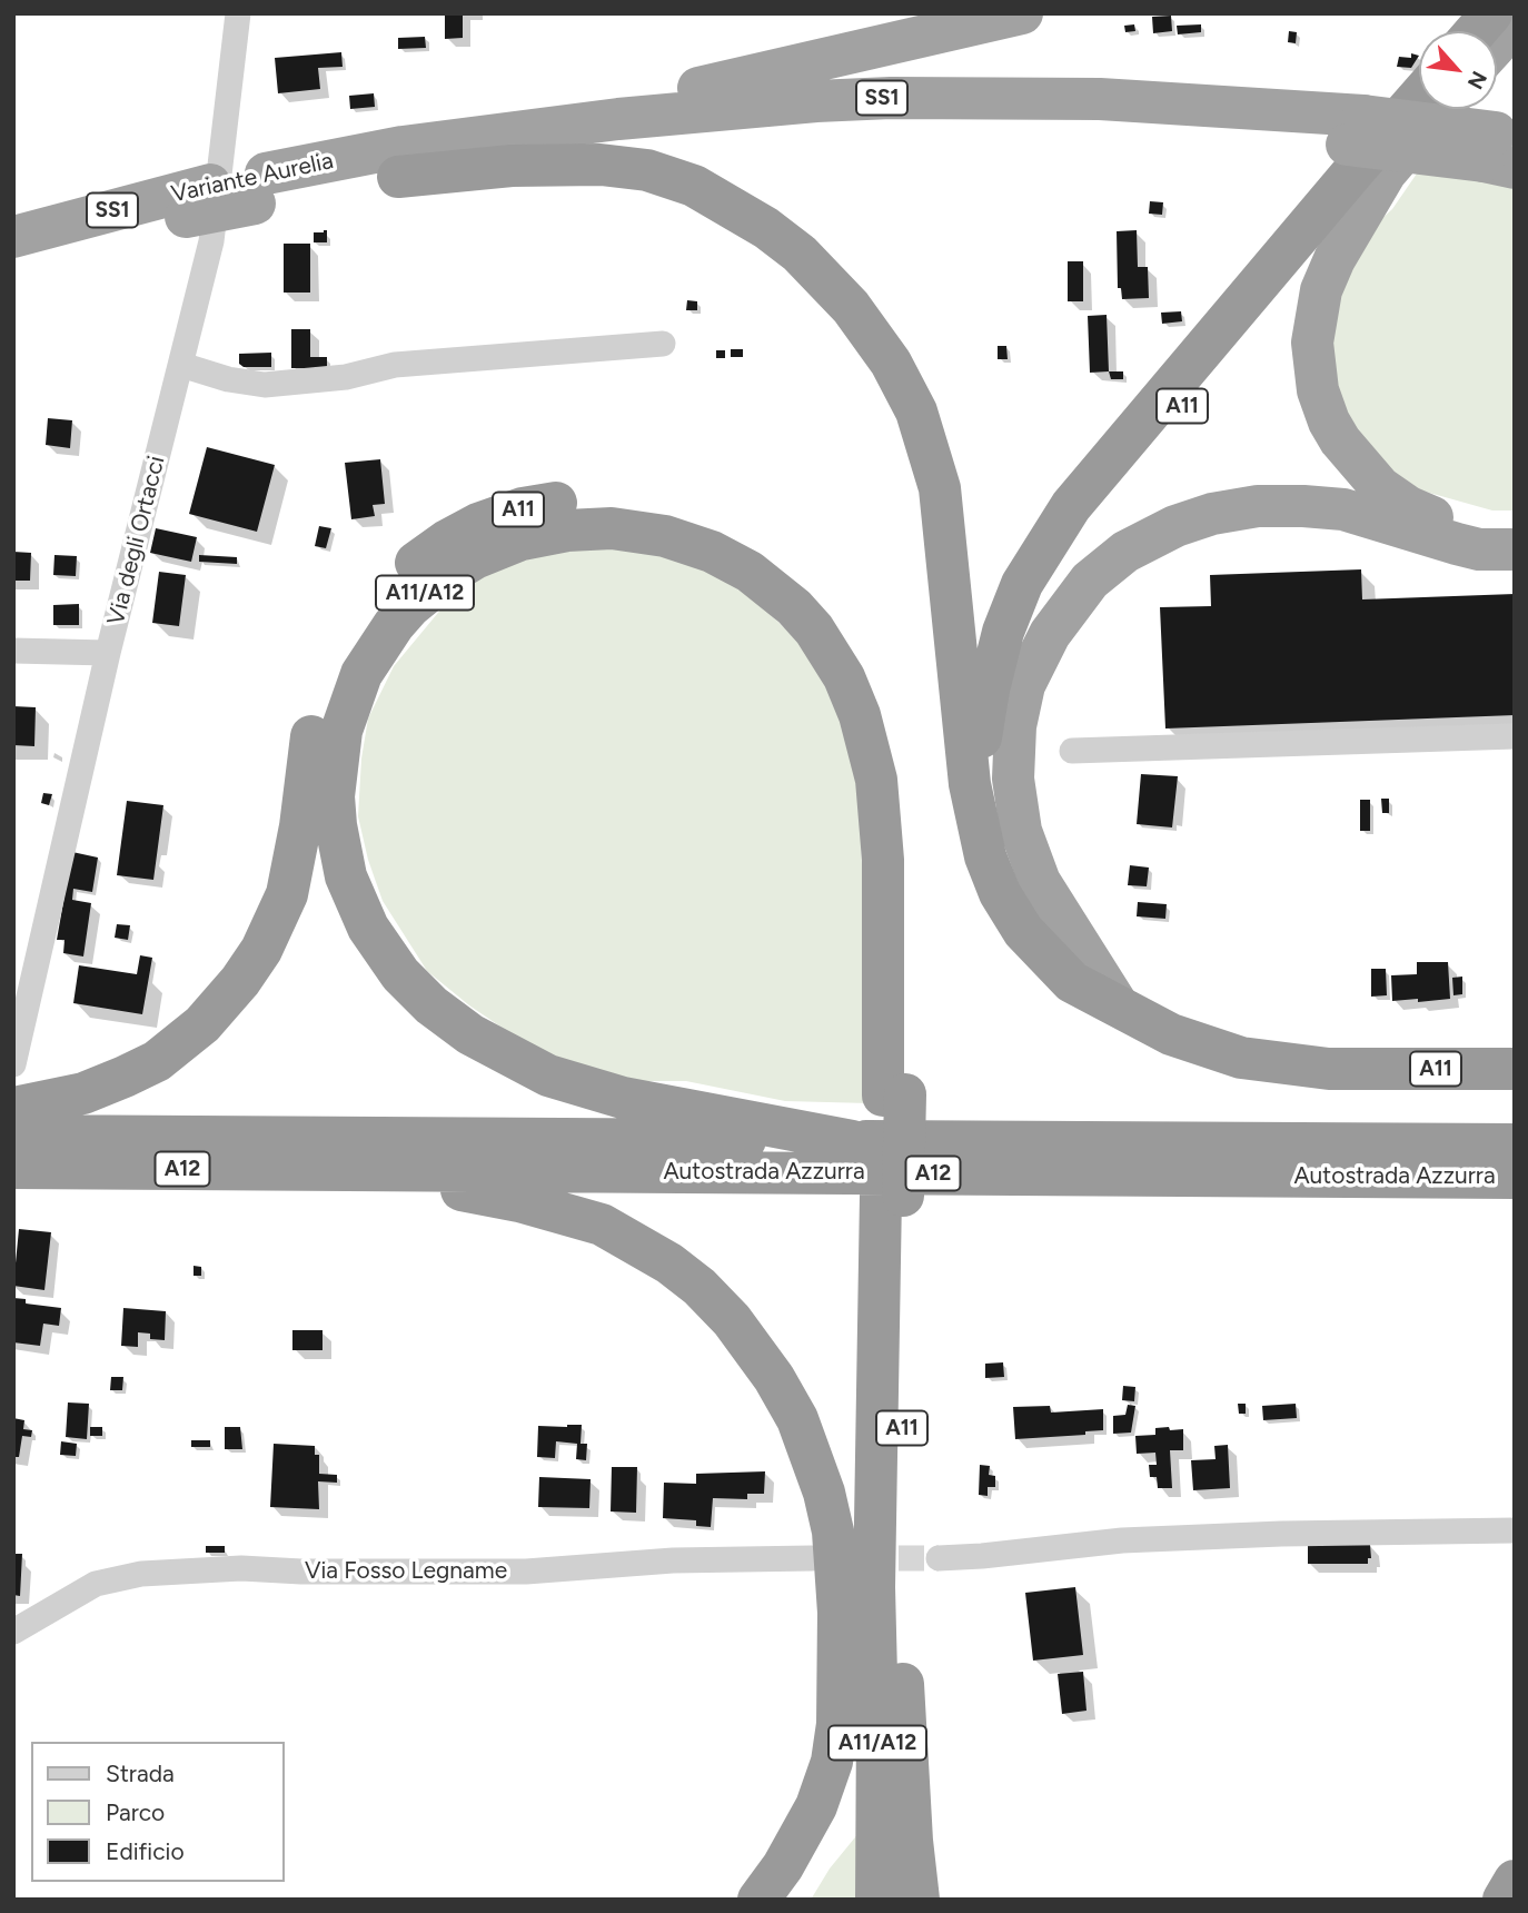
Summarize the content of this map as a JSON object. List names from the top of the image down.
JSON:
{
  "streets": {
    "highway": [
      "SS1",
      "Variante Aurelia",
      "A11",
      "A11/A12",
      "A12",
      "Autostrada Azzurra"
    ],
    "street": ["Via degli Ortacci", "Via Fosso Legname"]
  },
  "crossings": [
    ["SS1", "Variante Aurelia"],
    ["A11", "A11/A12"],
    ["A11/A12", "Autostrada Azzurra"]
  ],
  "legend": ["Strada", "Parco", "Edificio"],
  "north": "bottom right"
}
